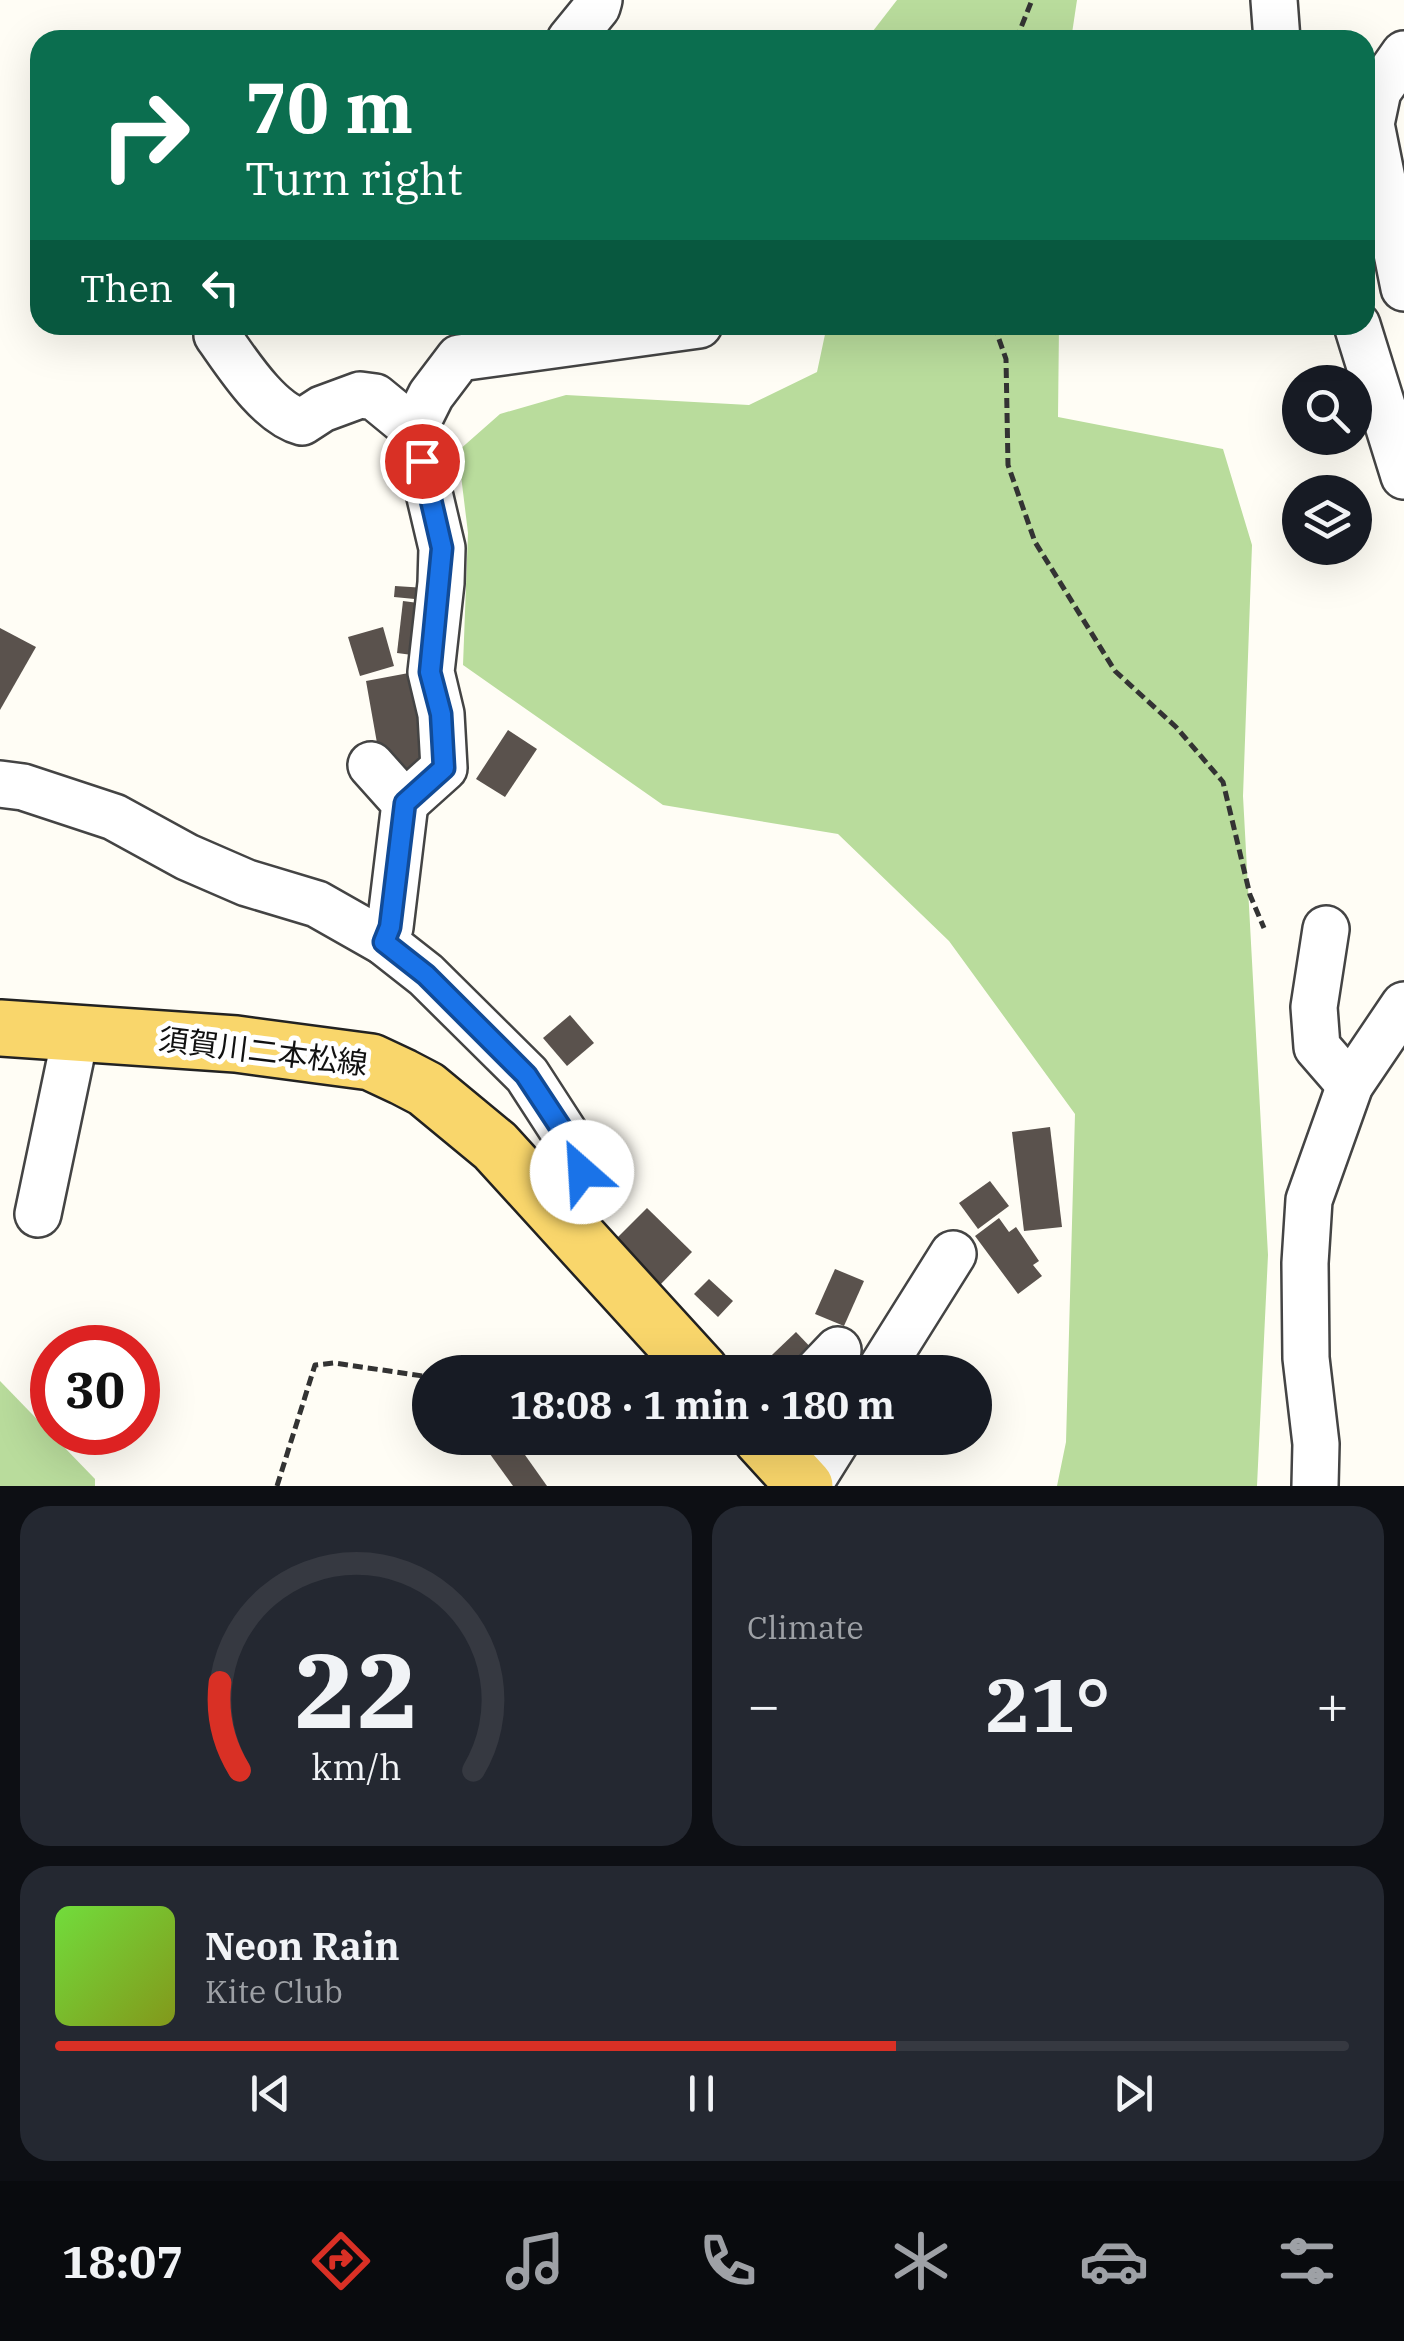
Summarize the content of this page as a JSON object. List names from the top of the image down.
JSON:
{
  "streets": {
    "main road": ["須賀川二本松線"]
  },
  "page": {
    "turn": ["70 m", "Turn right"],
    "then": "Then",
    "limit": "30",
    "trip": "18:08 · 1 min · 180 m",
    "tile": "Climate",
    "heat": ["−", "21°", "+"],
    "song": ["Neon Rain", "Kite Club"],
    "tabs": "18:07",
    "gauge": ["22", "km/h"]
  }
}
